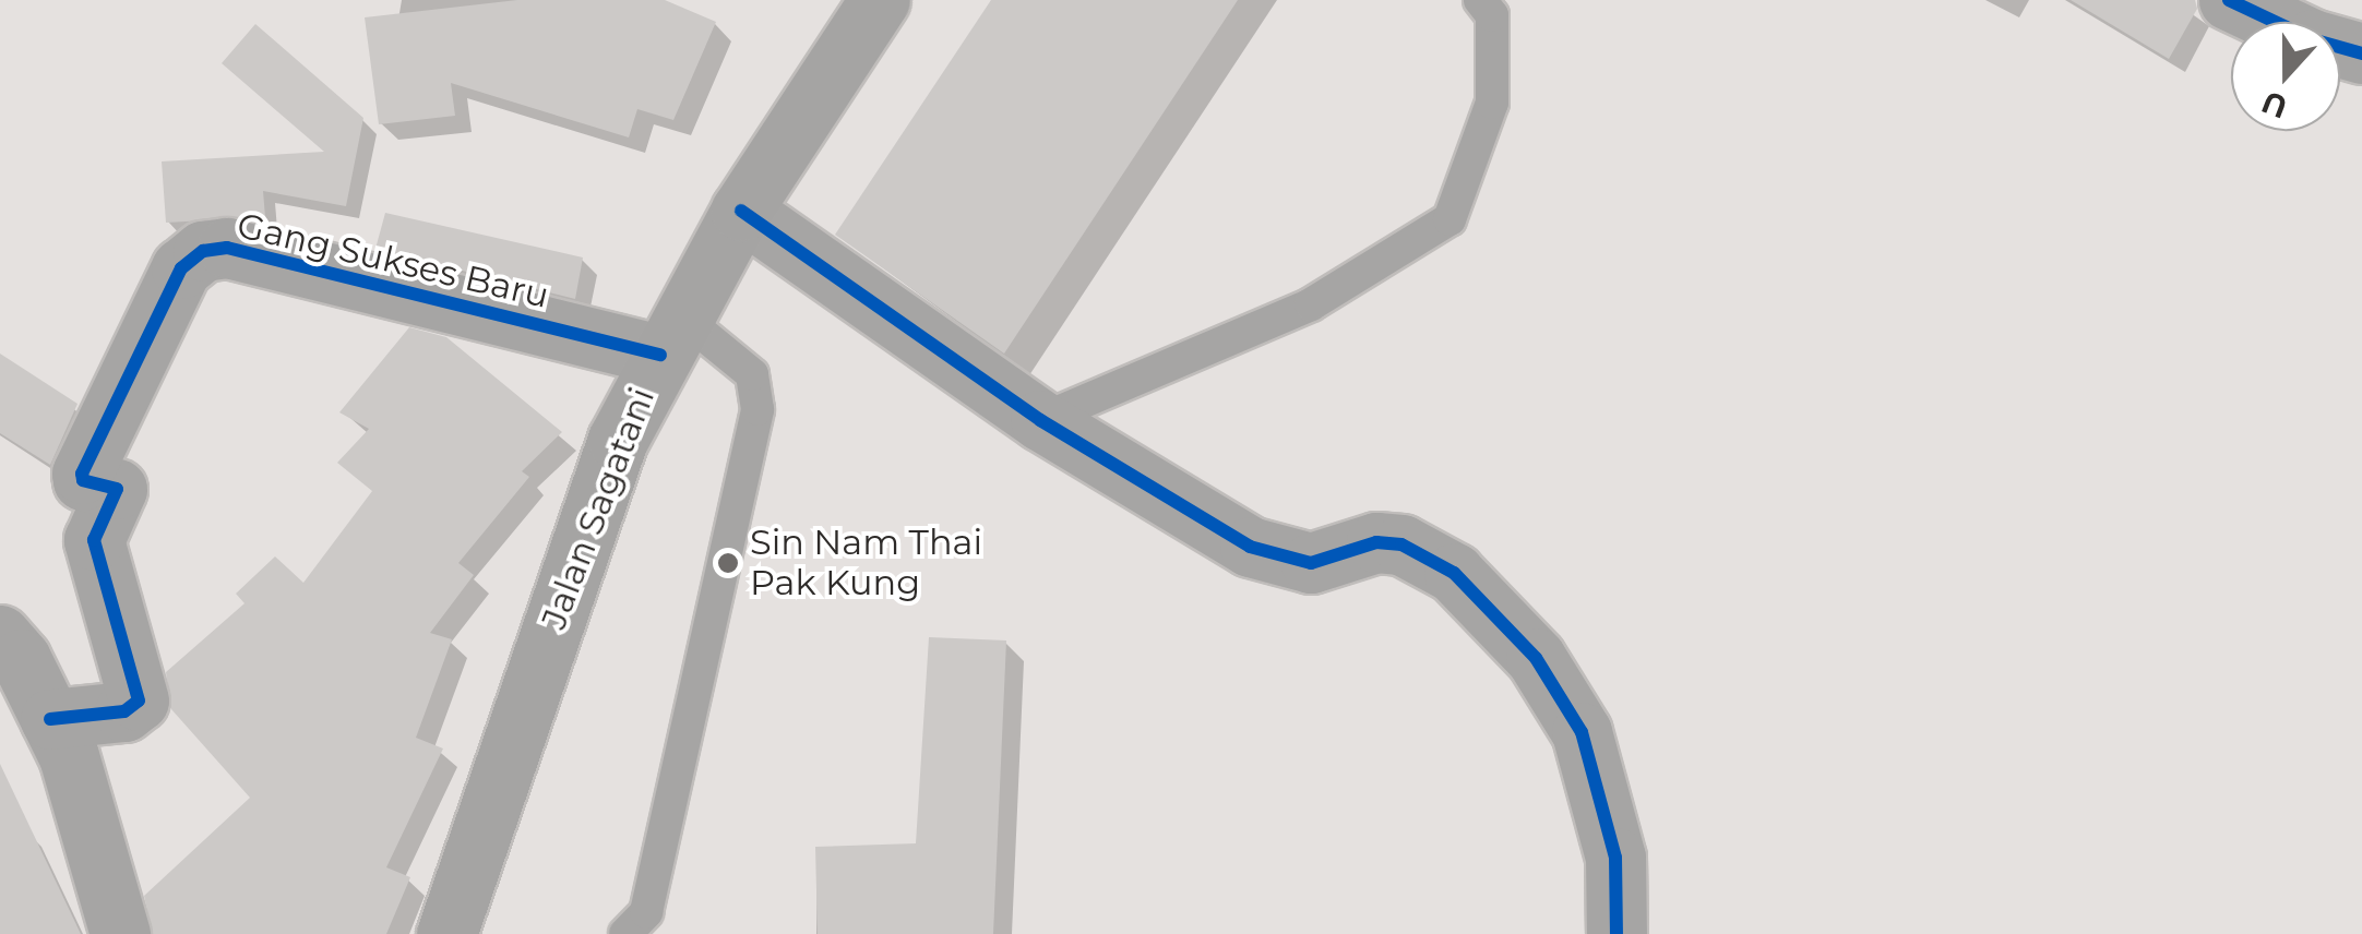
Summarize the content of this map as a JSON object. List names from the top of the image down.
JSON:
{
  "streets": {
    "street": ["Gang Sukses Baru", "Jalan Sagatani"]
  },
  "crossings": [
    ["Gang Sukses Baru", "Jalan Sagatani"]
  ],
  "places": ["Sin Nam Thai Pak Kung"],
  "north": "bottom"
}
